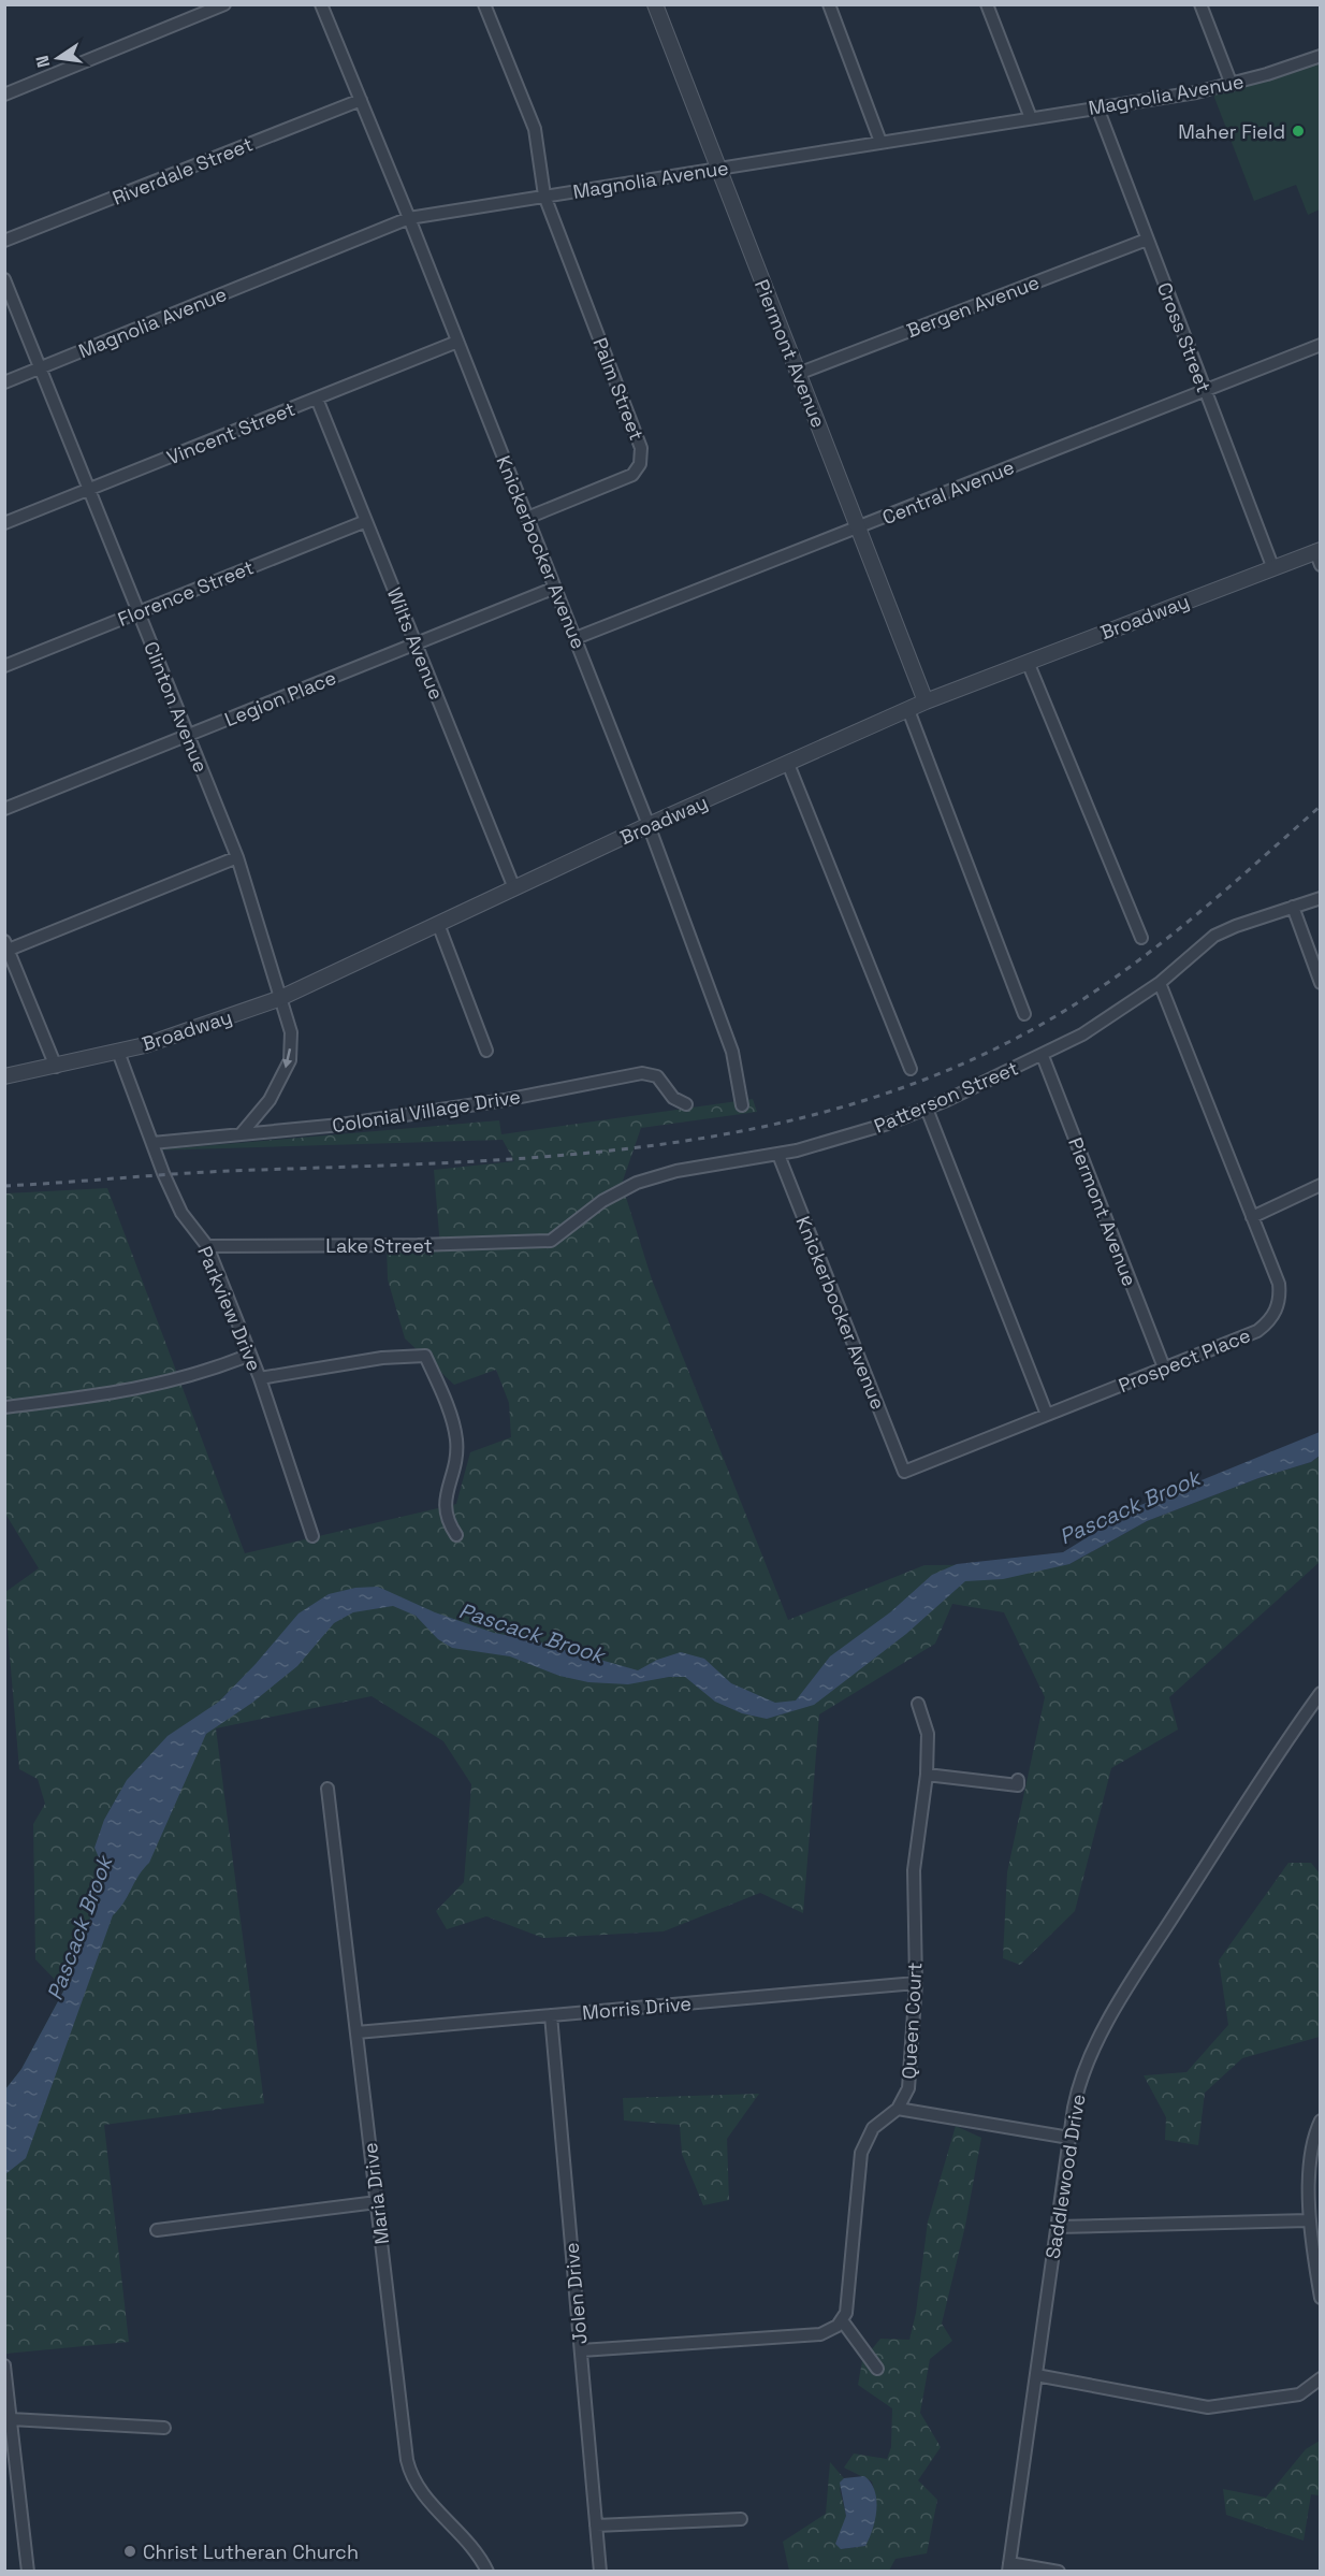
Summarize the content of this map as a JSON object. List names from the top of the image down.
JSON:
{
  "streets": {
    "street": [
      "Magnolia Avenue",
      "Riverdale Street",
      "Bergen Avenue",
      "Cross Street",
      "Piermont Avenue",
      "Palm Street",
      "Vincent Street",
      "Central Avenue",
      "Knickerbocker Avenue",
      "Florence Street",
      "Broadway",
      "Wilts Avenue",
      "Legion Place",
      "Clinton Avenue",
      "Patterson Street",
      "Colonial Village Drive",
      "Lake Street",
      "Parkview Drive",
      "Prospect Place",
      "Morris Drive",
      "Queen Court",
      "Saddlewood Drive",
      "Maria Drive",
      "Jolen Drive"
    ]
  },
  "crossings": [
    ["Magnolia Avenue", "Cross Street"],
    ["Magnolia Avenue", "Piermont Avenue"],
    ["Magnolia Avenue", "Palm Street"],
    ["Magnolia Avenue", "Knickerbocker Avenue"],
    ["Magnolia Avenue", "Clinton Avenue"],
    ["Riverdale Street", "Knickerbocker Avenue"],
    ["Bergen Avenue", "Cross Street"],
    ["Bergen Avenue", "Piermont Avenue"],
    ["Cross Street", "Central Avenue"],
    ["Cross Street", "Broadway"],
    ["Piermont Avenue", "Central Avenue"],
    ["Piermont Avenue", "Broadway"],
    ["Piermont Avenue", "Patterson Street"],
    ["Piermont Avenue", "Prospect Place"],
    ["Palm Street", "Knickerbocker Avenue"],
    ["Vincent Street", "Knickerbocker Avenue"],
    ["Vincent Street", "Wilts Avenue"],
    ["Vincent Street", "Clinton Avenue"],
    ["Central Avenue", "Knickerbocker Avenue"],
    ["Knickerbocker Avenue", "Broadway"],
    ["Knickerbocker Avenue", "Legion Place"],
    ["Knickerbocker Avenue", "Patterson Street"],
    ["Knickerbocker Avenue", "Prospect Place"],
    ["Florence Street", "Wilts Avenue"],
    ["Florence Street", "Clinton Avenue"],
    ["Broadway", "Wilts Avenue"],
    ["Broadway", "Clinton Avenue"],
    ["Broadway", "Parkview Drive"],
    ["Wilts Avenue", "Legion Place"],
    ["Legion Place", "Clinton Avenue"],
    ["Clinton Avenue", "Colonial Village Drive"],
    ["Patterson Street", "Lake Street"],
    ["Patterson Street", "Prospect Place"],
    ["Colonial Village Drive", "Parkview Drive"],
    ["Lake Street", "Parkview Drive"],
    ["Morris Drive", "Queen Court"],
    ["Morris Drive", "Maria Drive"],
    ["Morris Drive", "Jolen Drive"]
  ],
  "water": ["Pascack Brook"],
  "places": ["Maher Field", "Christ Lutheran Church"],
  "north": "left"
}
